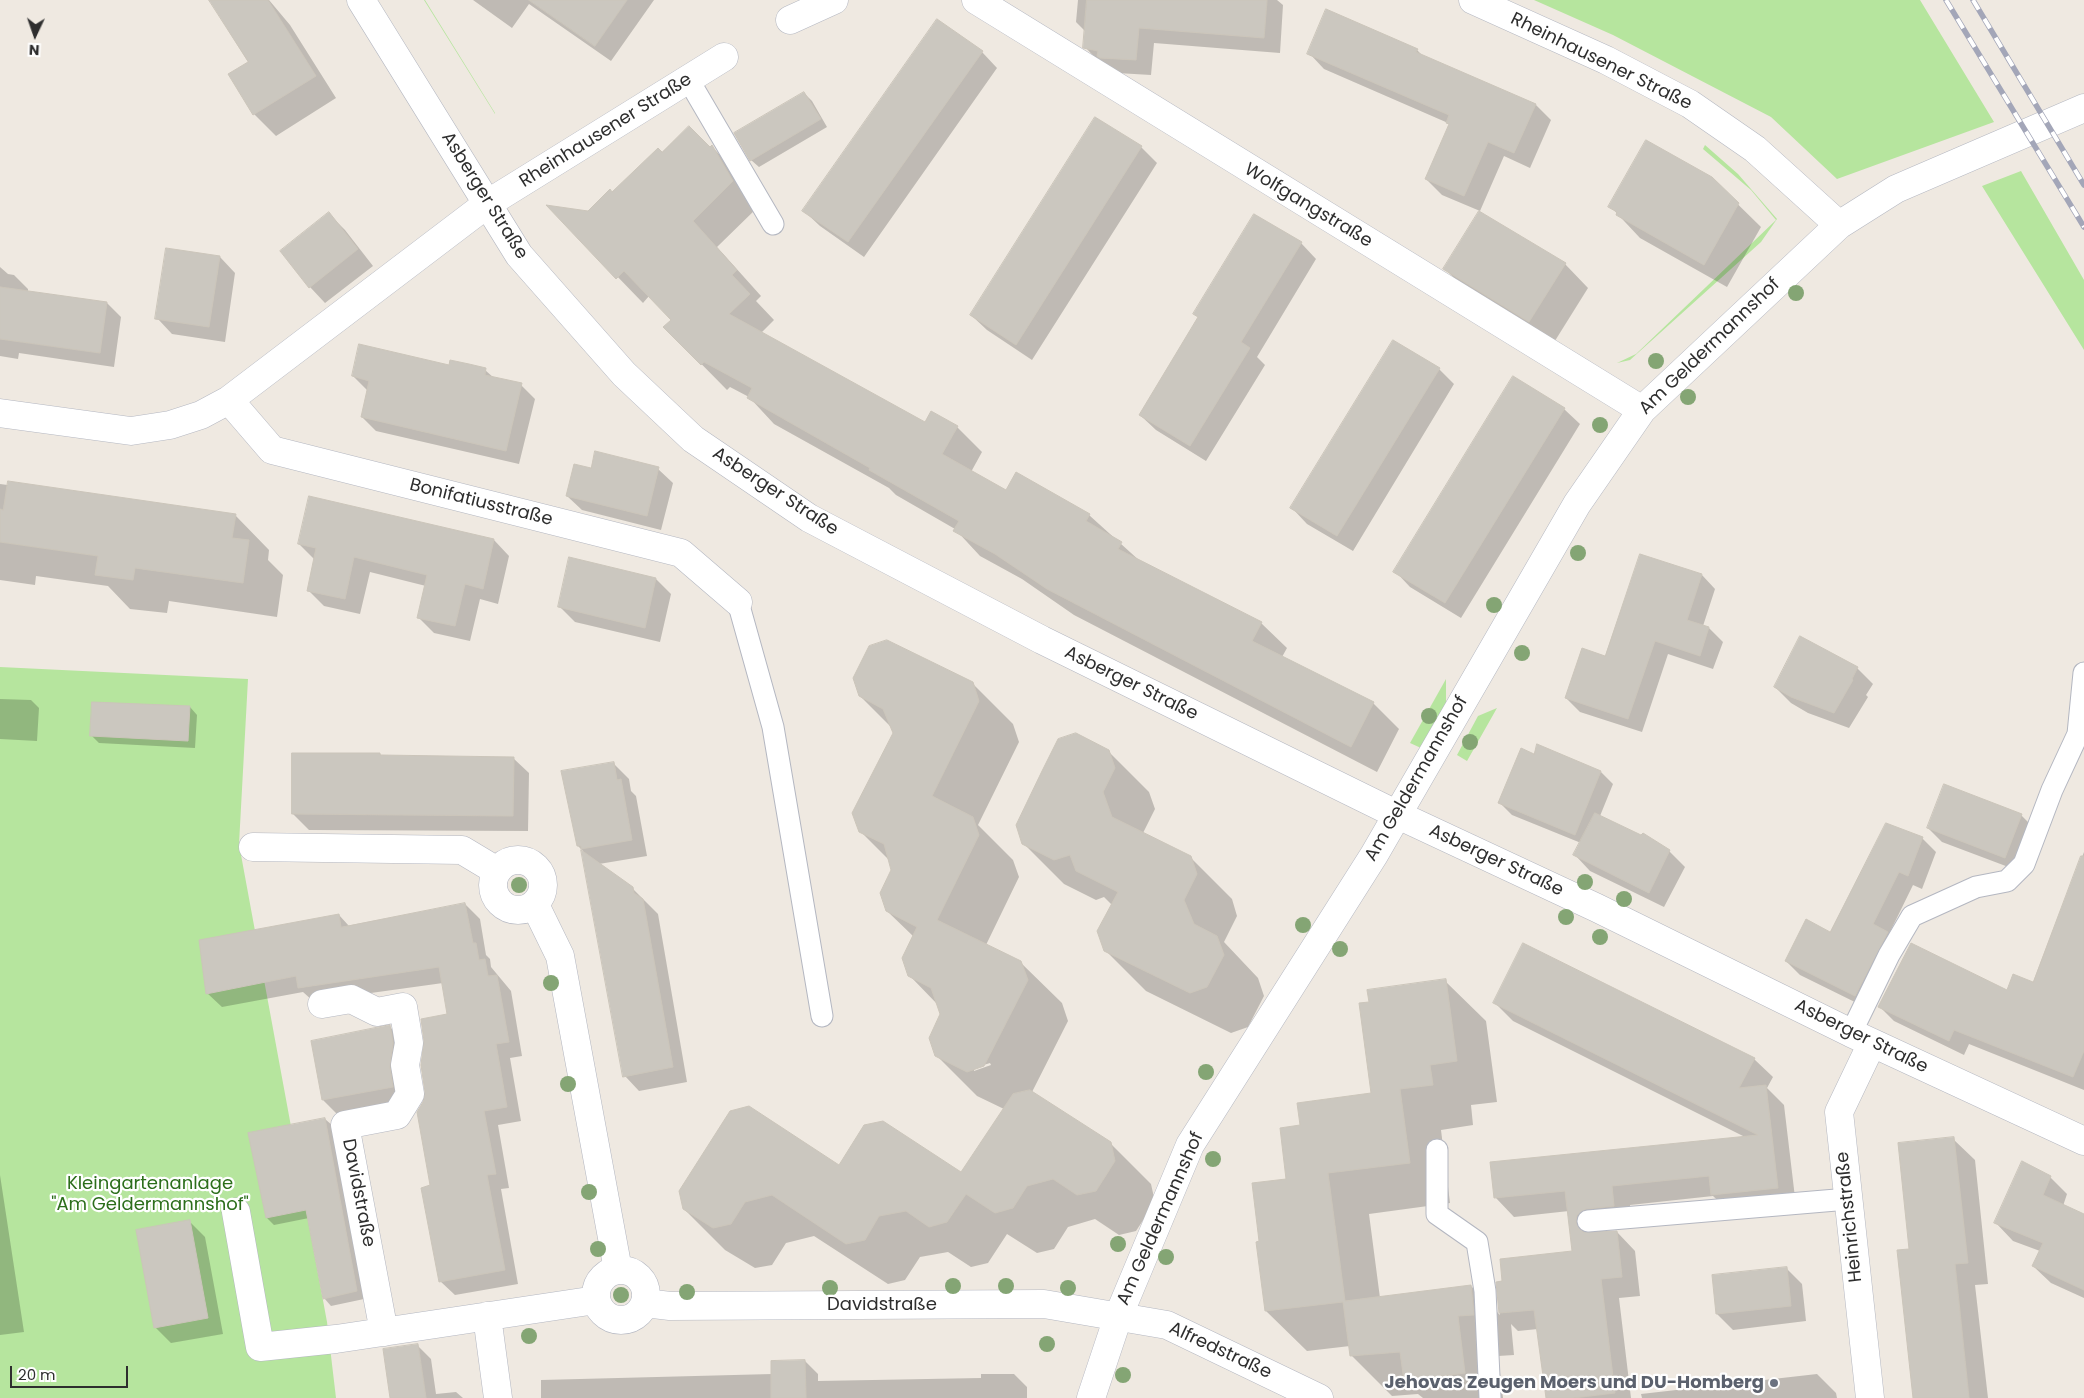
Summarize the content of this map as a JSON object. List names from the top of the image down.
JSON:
{
  "streets": {
    "street": [
      "Rheinhausener Straße",
      "Asberger Straße",
      "Wolfgangstraße",
      "Am Geldermannshof",
      "Bonifatiusstraße",
      "Davidstraße",
      "Heinrichstraße",
      "Alfredstraße"
    ]
  },
  "crossings": [
    ["Rheinhausener Straße", "Asberger Straße"],
    ["Rheinhausener Straße", "Am Geldermannshof"],
    ["Asberger Straße", "Am Geldermannshof"],
    ["Asberger Straße", "Heinrichstraße"],
    ["Wolfgangstraße", "Am Geldermannshof"],
    ["Am Geldermannshof", "Davidstraße"],
    ["Am Geldermannshof", "Alfredstraße"],
    ["Davidstraße", "Alfredstraße"]
  ],
  "parks": ["Kleingartenanlage \"Am Geldermannshof\""],
  "places": ["Jehovas Zeugen Moers und DU-Homberg"],
  "scale_bar": "20 m",
  "north": "bottom"
}
